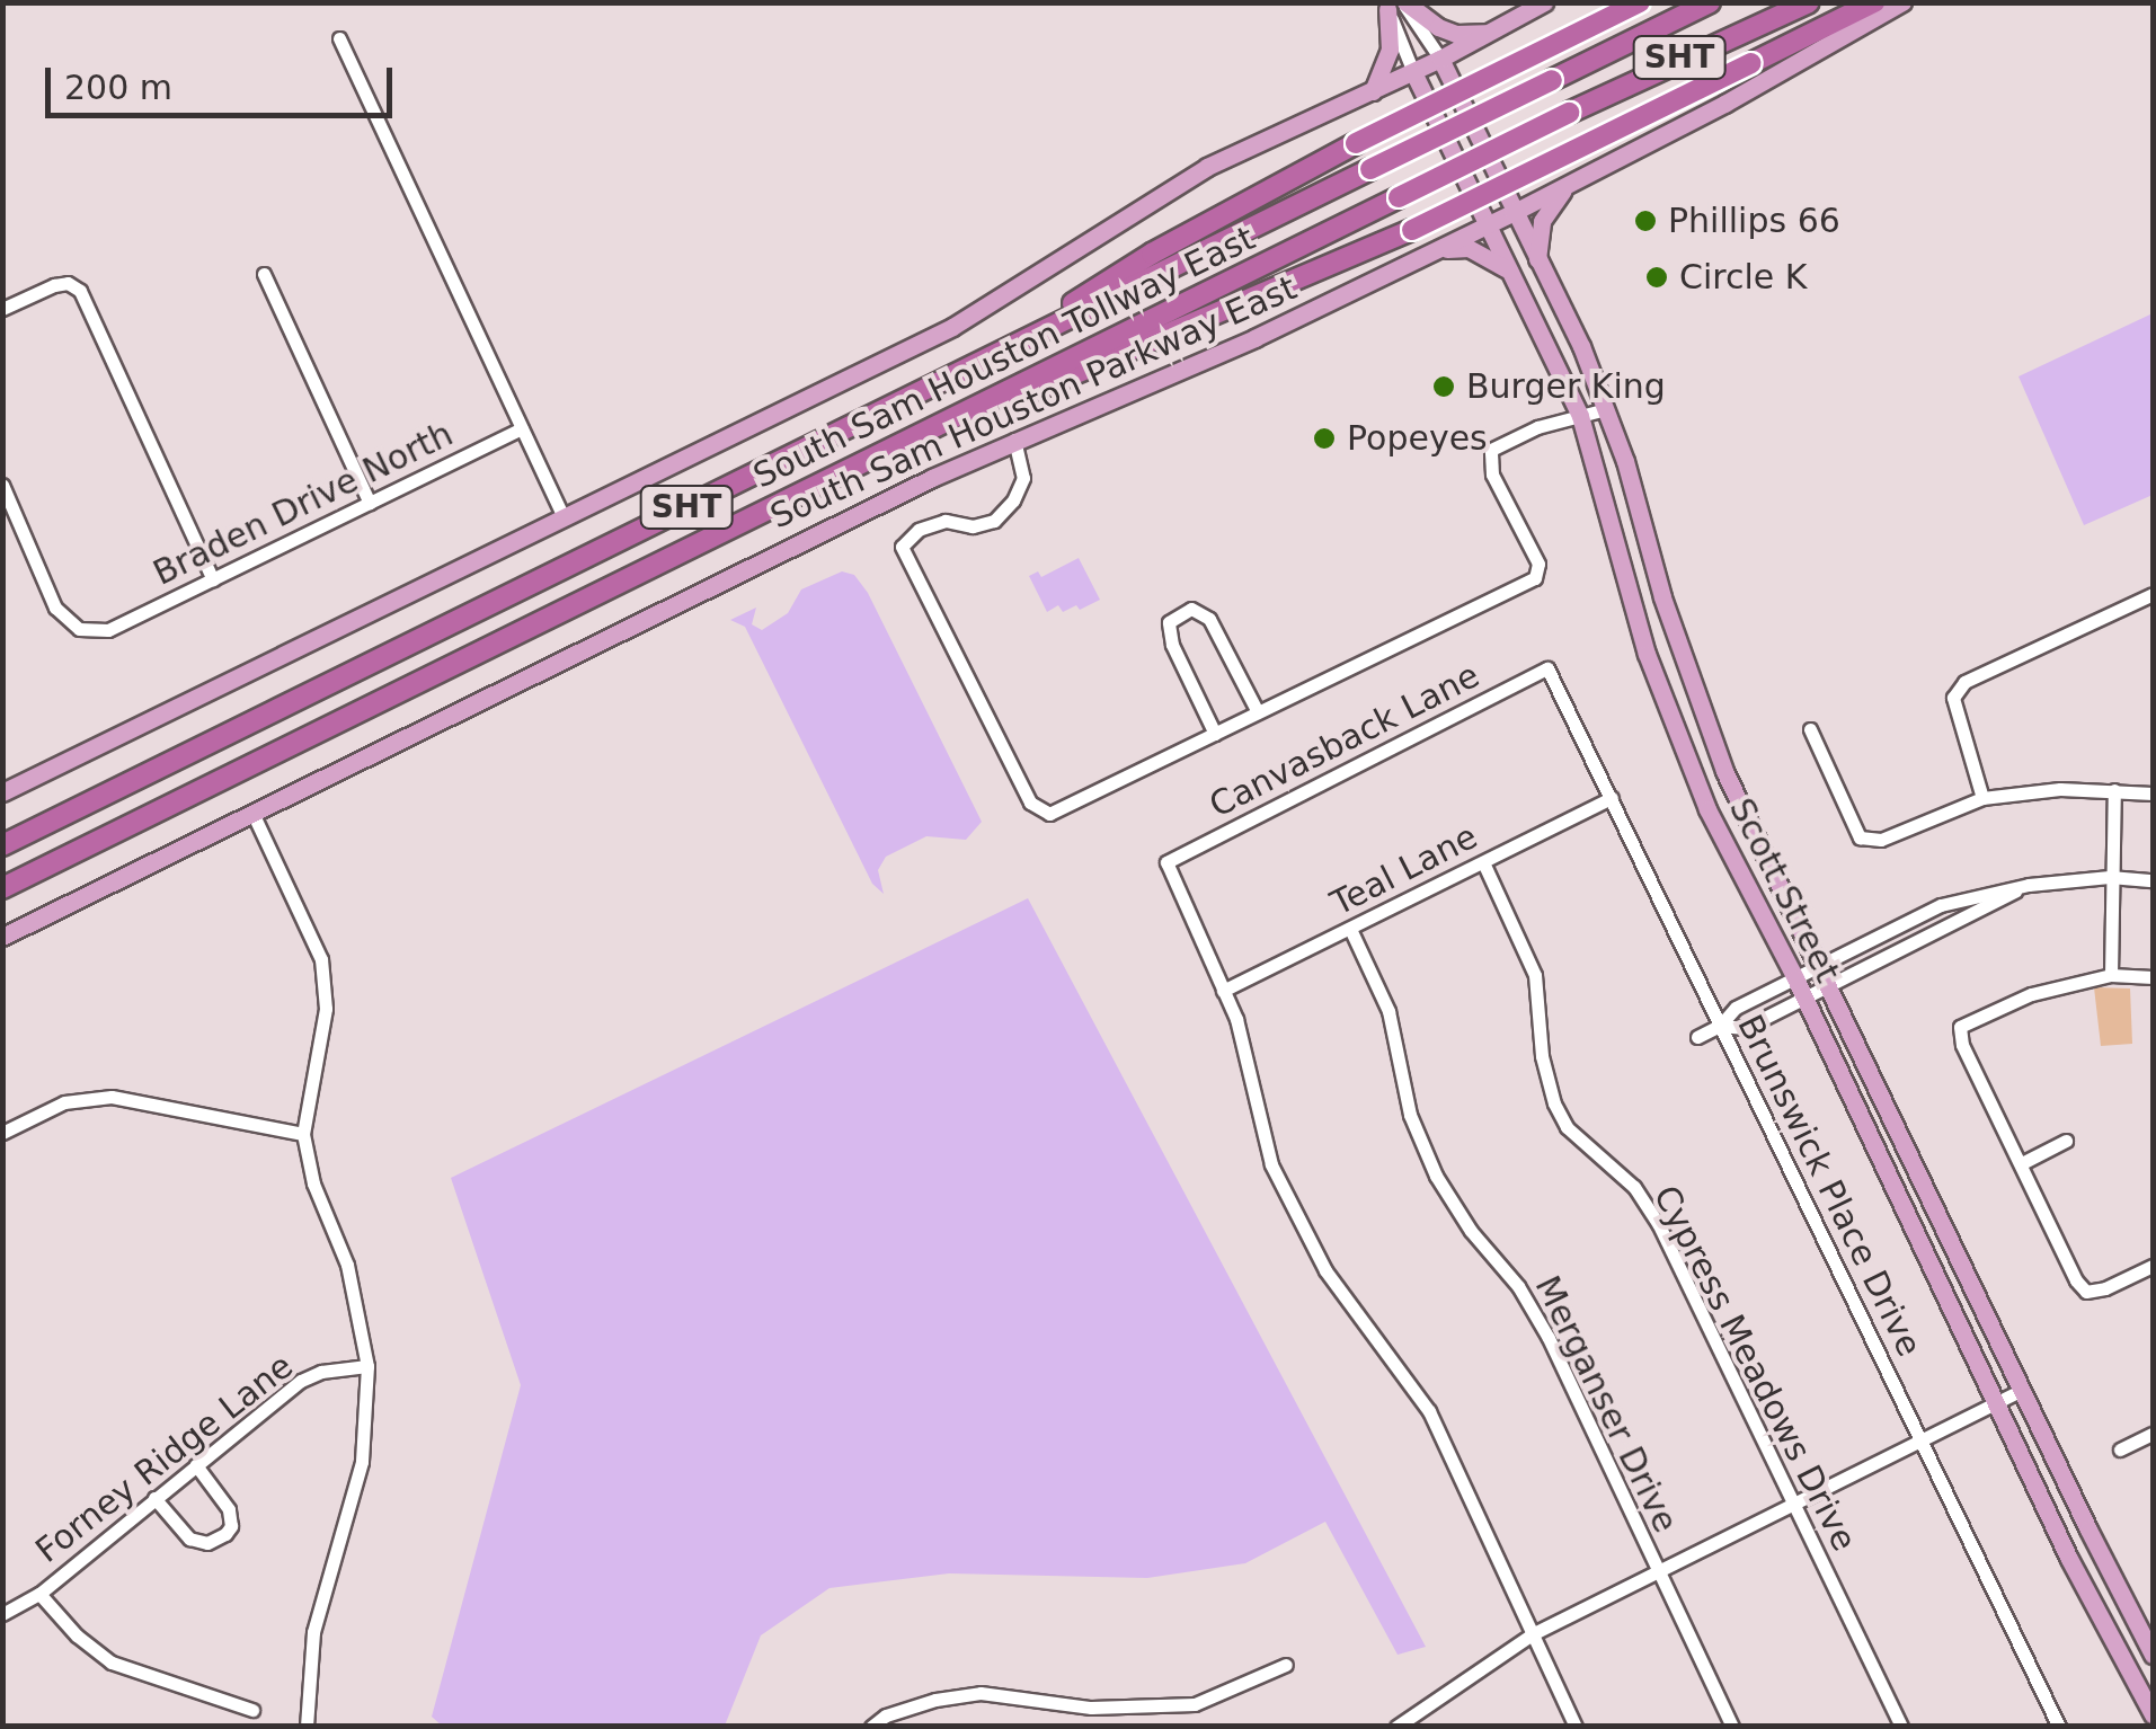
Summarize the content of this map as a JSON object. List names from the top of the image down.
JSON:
{
  "streets": {
    "highway": ["SHT", "South Sam Houston Tollway East"],
    "main road": ["South Sam Houston Parkway East", "Scott Street"],
    "street": [
      "Braden Drive North",
      "Canvasback Lane",
      "Teal Lane",
      "Brunswick Place Drive",
      "Cypress Meadows Drive",
      "Merganser Drive",
      "Forney Ridge Lane"
    ]
  },
  "crossings": [
    ["South Sam Houston Parkway East", "Scott Street"],
    ["Canvasback Lane", "Teal Lane"],
    ["Canvasback Lane", "Brunswick Place Drive"],
    ["Teal Lane", "Brunswick Place Drive"],
    ["Teal Lane", "Cypress Meadows Drive"],
    ["Teal Lane", "Merganser Drive"]
  ],
  "places": [
    "Phillips 66",
    "Circle K",
    "Burger King",
    "Popeyes"
  ],
  "scale_bar": "200 m"
}
